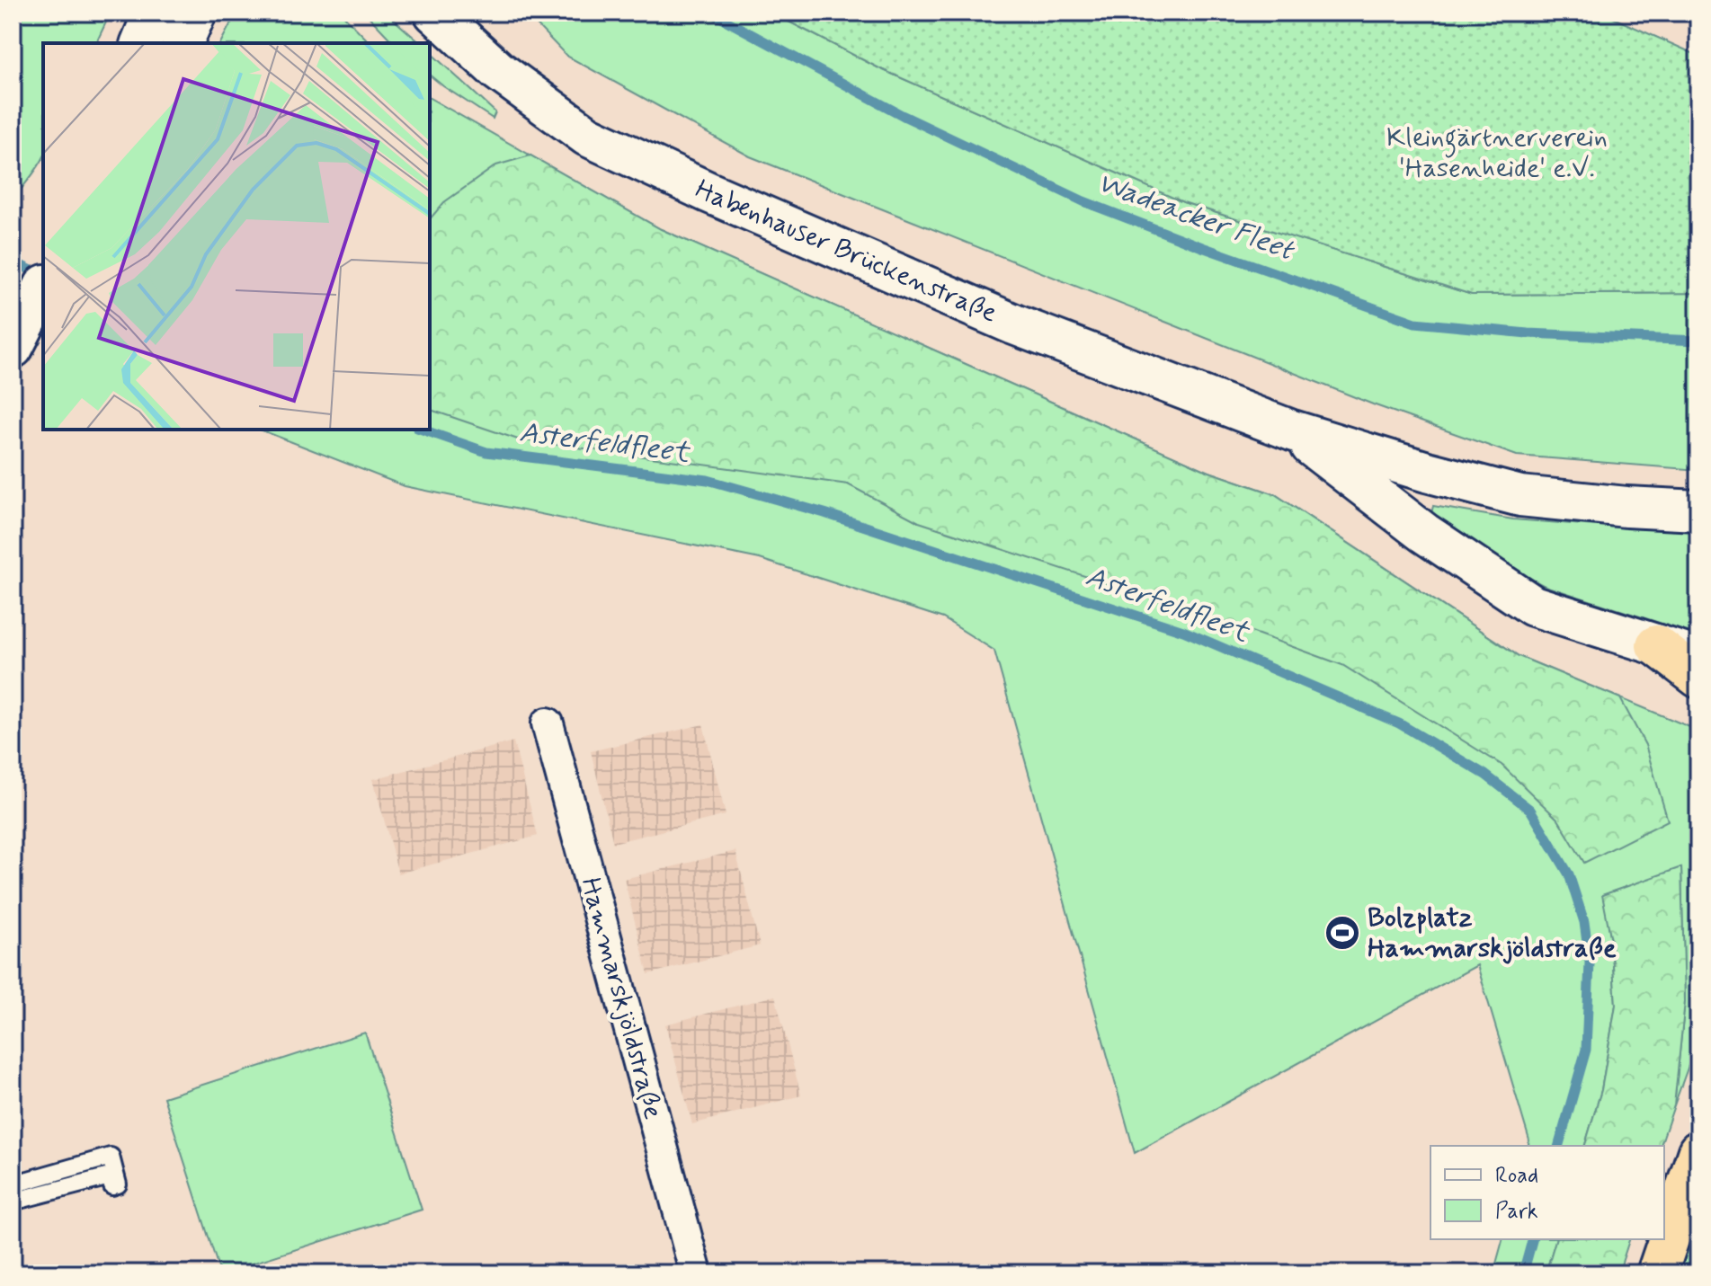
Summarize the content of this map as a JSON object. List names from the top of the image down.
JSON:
{
  "streets": {
    "main road": ["Habenhauser Brückenstraße"],
    "street": ["Hammarskjöldstraße"]
  },
  "water": ["Wadeacker Fleet", "Asterfeldfleet"],
  "parks": ["Kleingärtnerverein 'Hasenheide' e.V."],
  "places": {
    "sports": ["Bolzplatz Hammarskjöldstraße"]
  },
  "legend": ["Road", "Park"]
}
